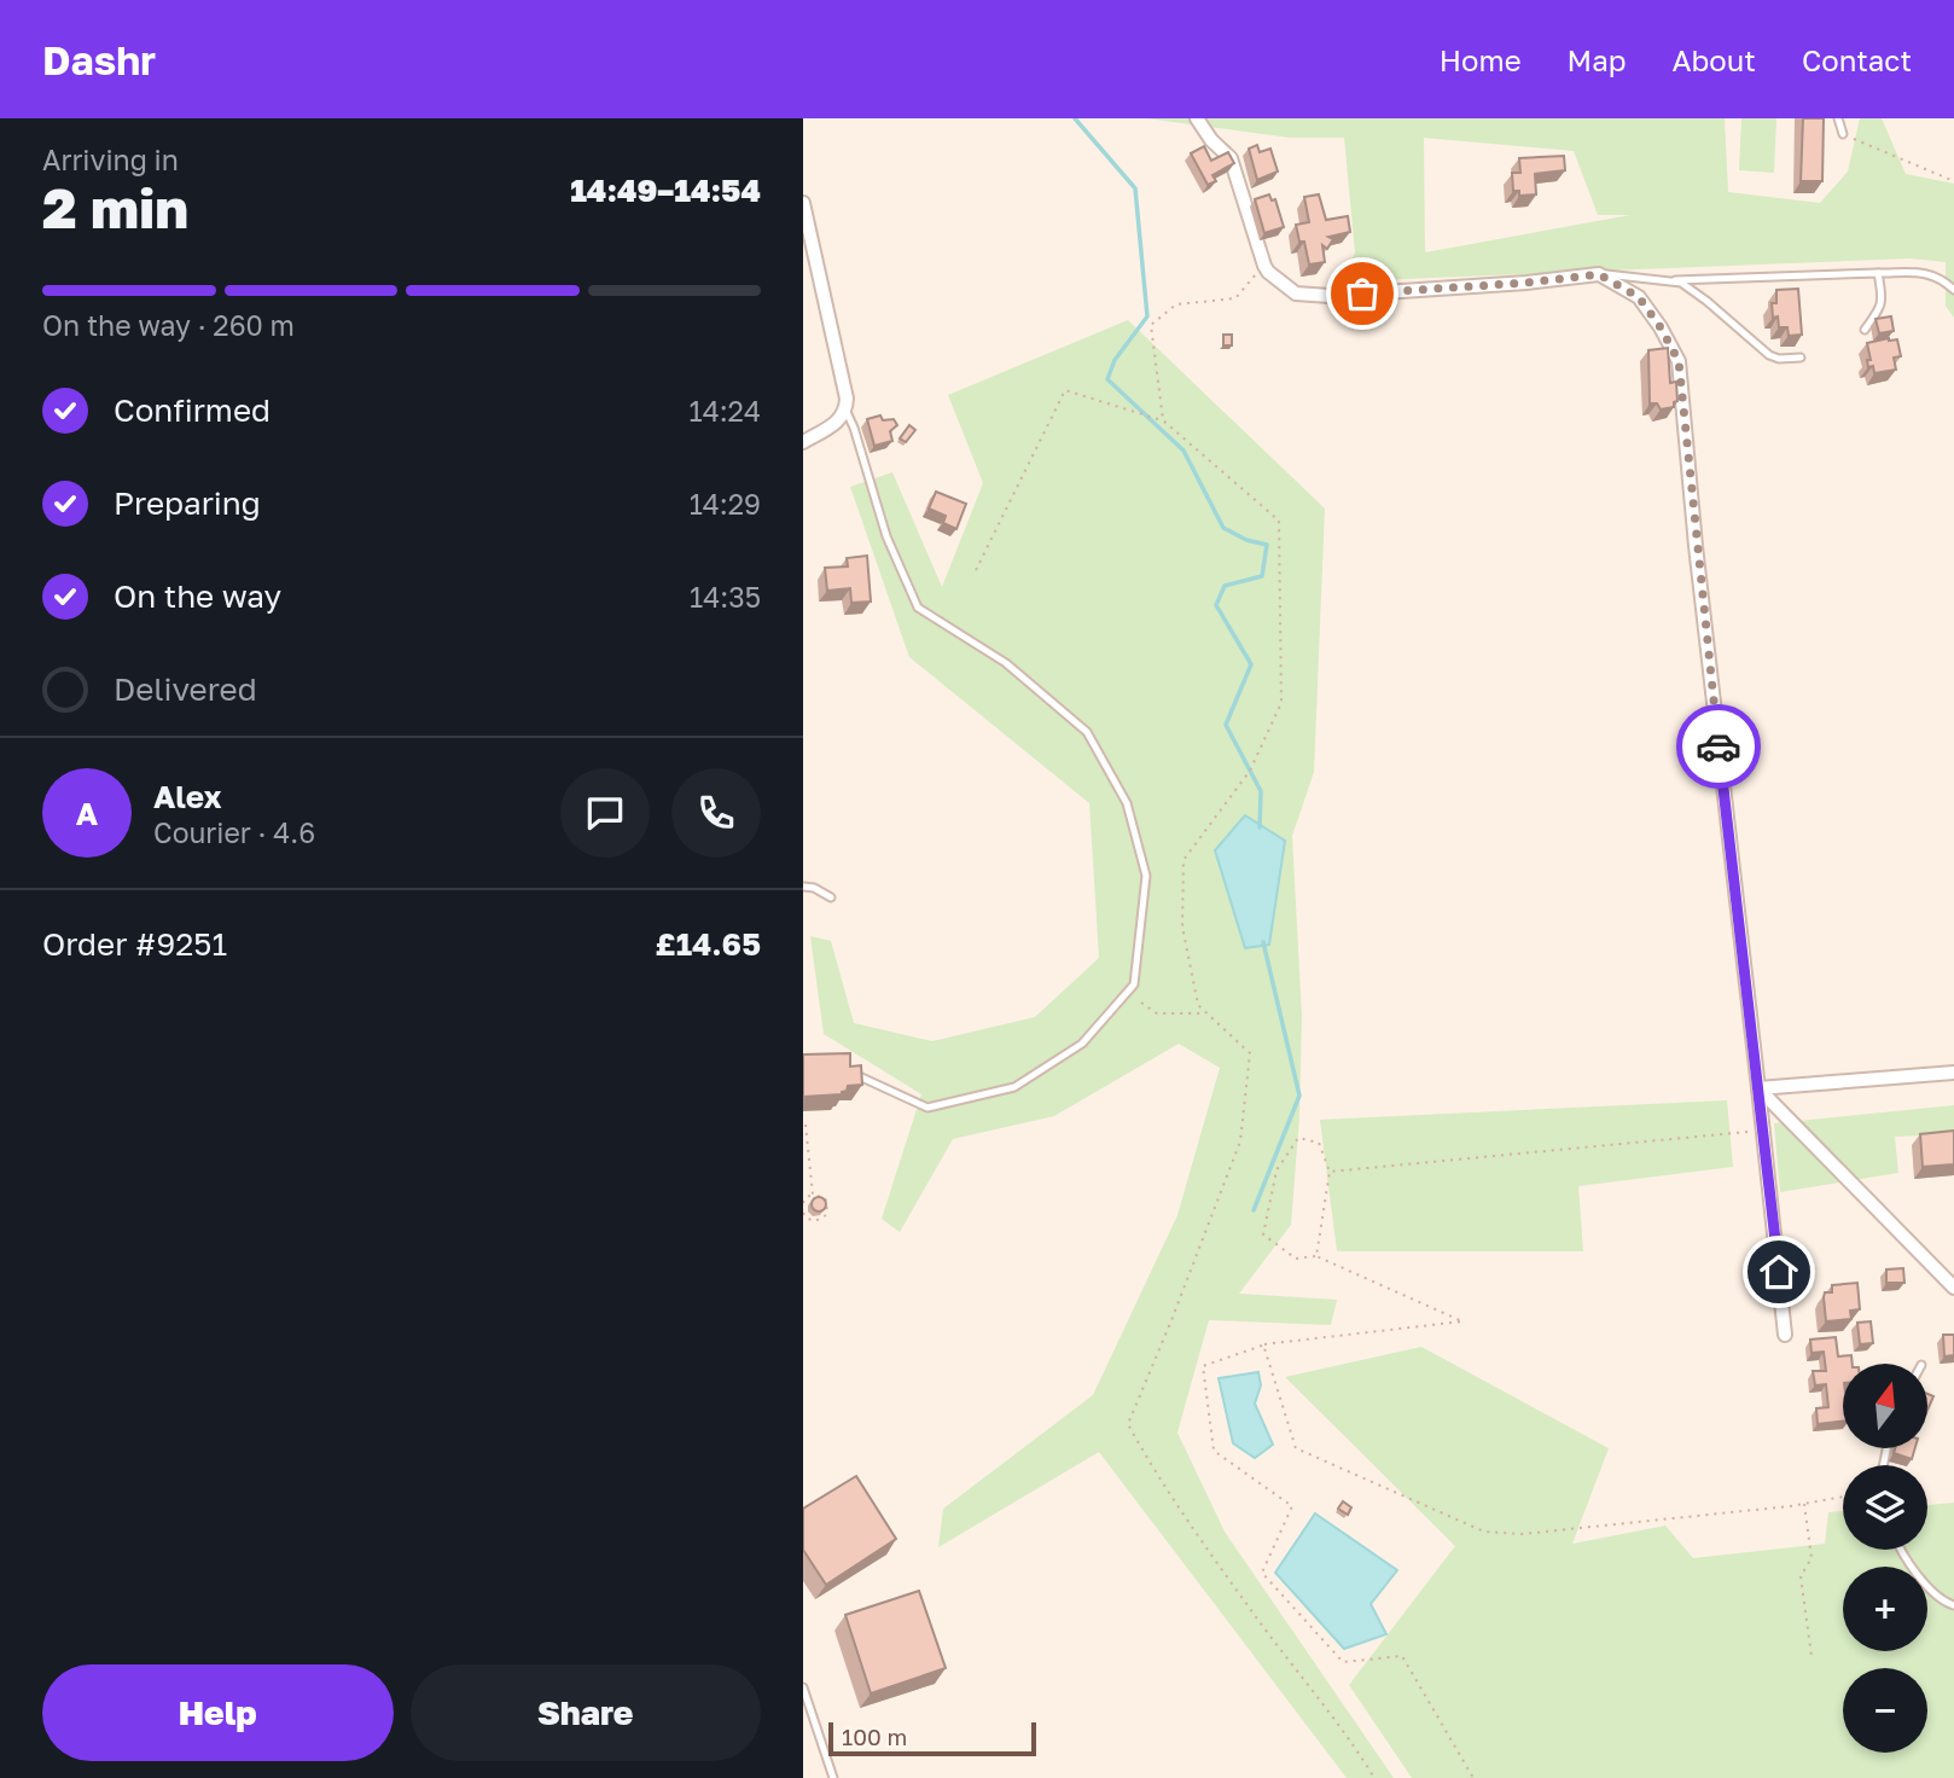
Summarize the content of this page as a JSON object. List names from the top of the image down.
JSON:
{
  "scale_bar": "100 m",
  "north": "top",
  "page": {
    "header": "Dashr",
    "nav": [
      "Home",
      "Map",
      "About",
      "Contact"
    ],
    "heading": ["2 min", "Arriving in", "14:49–14:54"],
    "panel": [
      "Alex",
      "Courier · 4.6",
      "Order #9251",
      "£14.65"
    ],
    "bar": "On the way · 260 m",
    "list": [
      ["Confirmed", "14:24"],
      ["Preparing", "14:29"],
      ["On the way", "14:35"],
      "Delivered"
    ],
    "round": "A",
    "map_buttons": ["+", "−"],
    "buttons": ["Help", "Share"],
    "scale": "100 m"
  }
}
